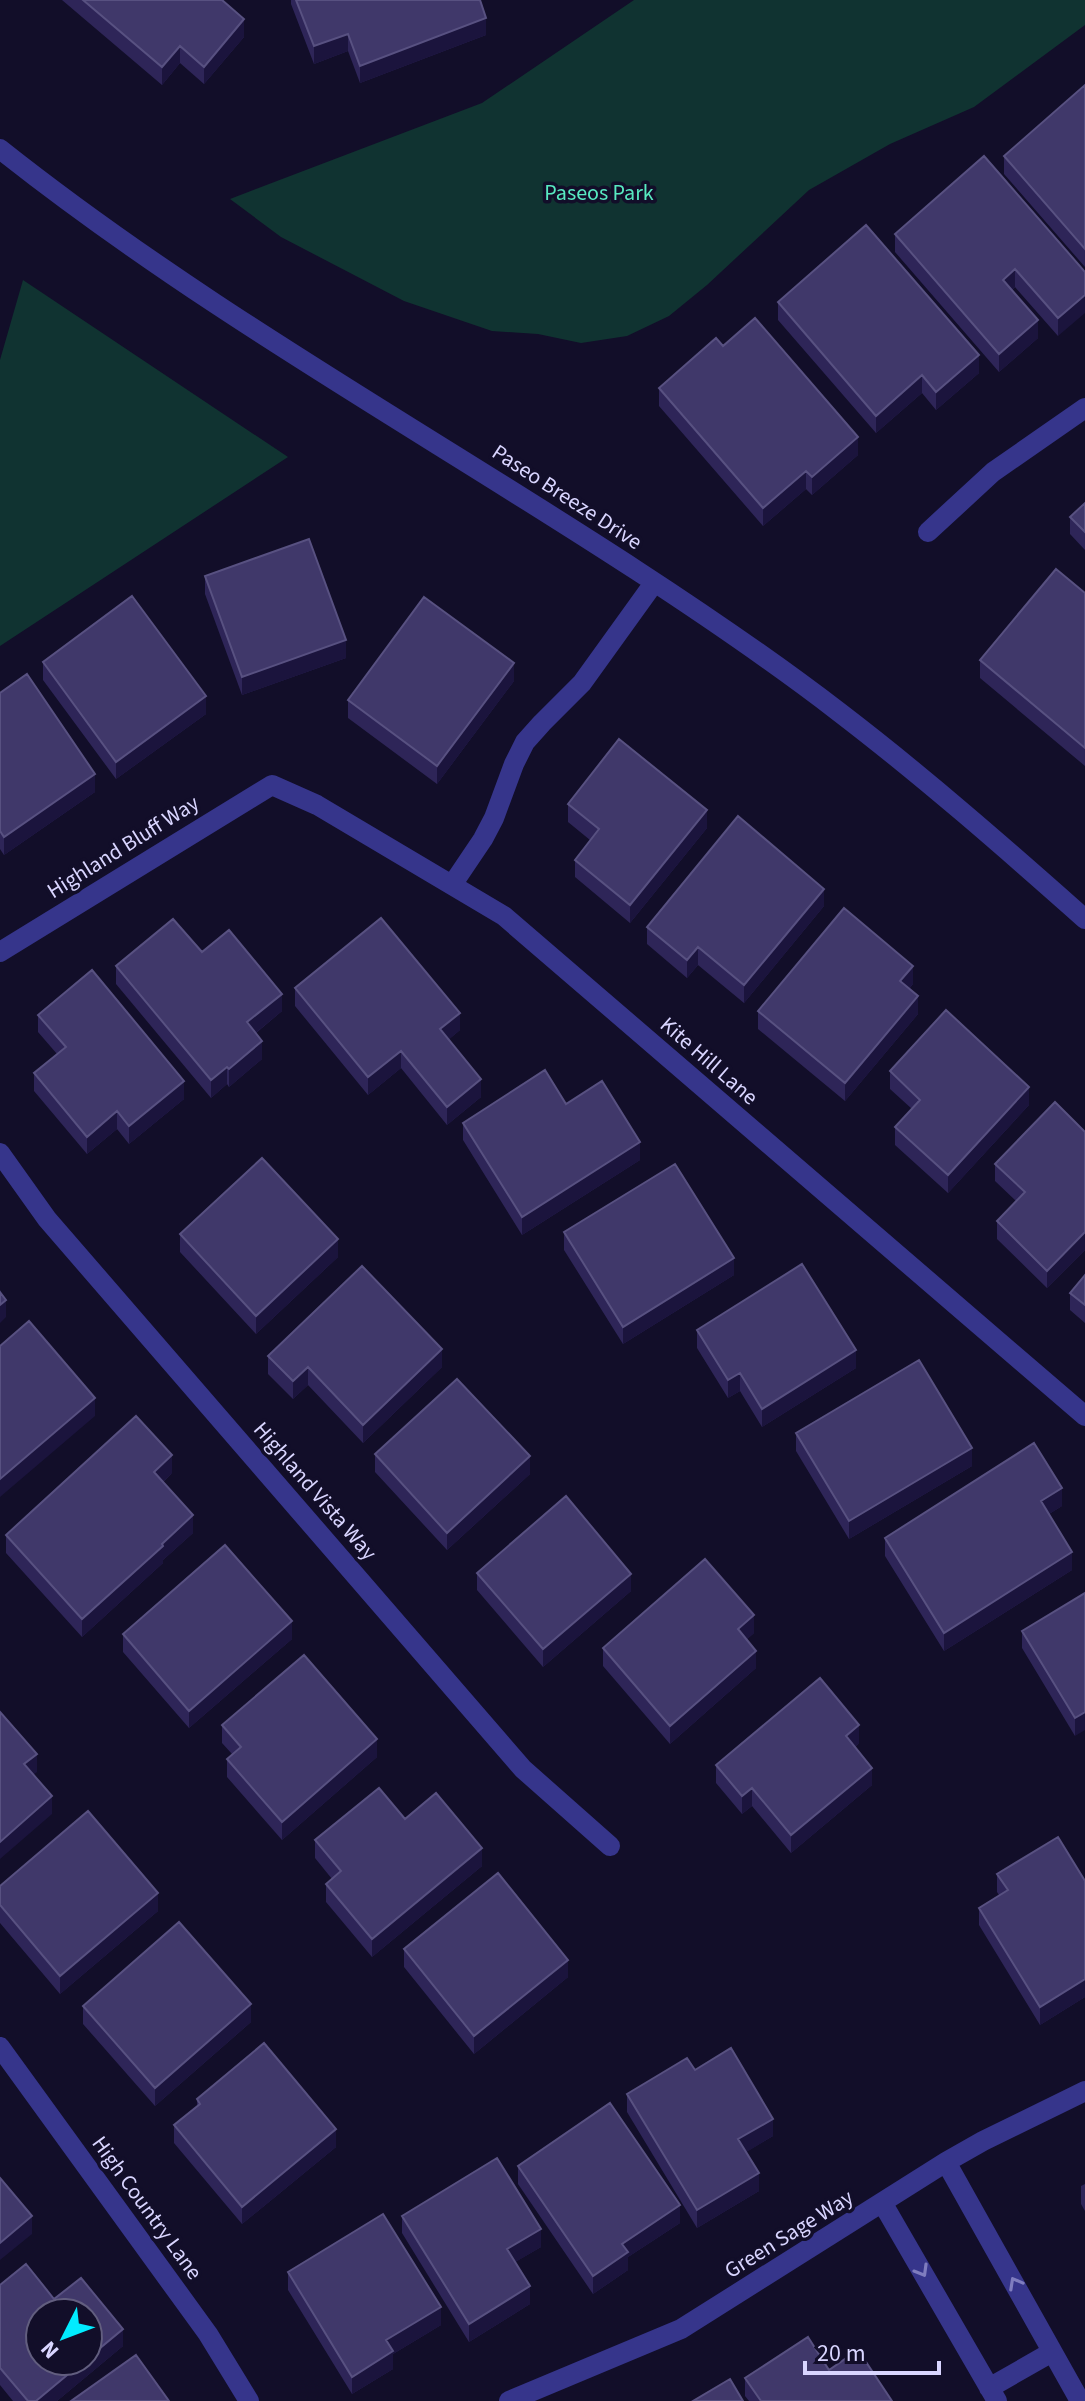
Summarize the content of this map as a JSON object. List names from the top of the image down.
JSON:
{
  "streets": {
    "street": [
      "Paseo Breeze Drive",
      "Highland Bluff Way",
      "Kite Hill Lane",
      "Highland Vista Way",
      "High Country Lane",
      "Green Sage Way"
    ]
  },
  "crossings": [
    ["Highland Bluff Way", "Kite Hill Lane"]
  ],
  "parks": ["Paseos Park"],
  "scale_bar": "20 m",
  "north": "bottom left"
}
